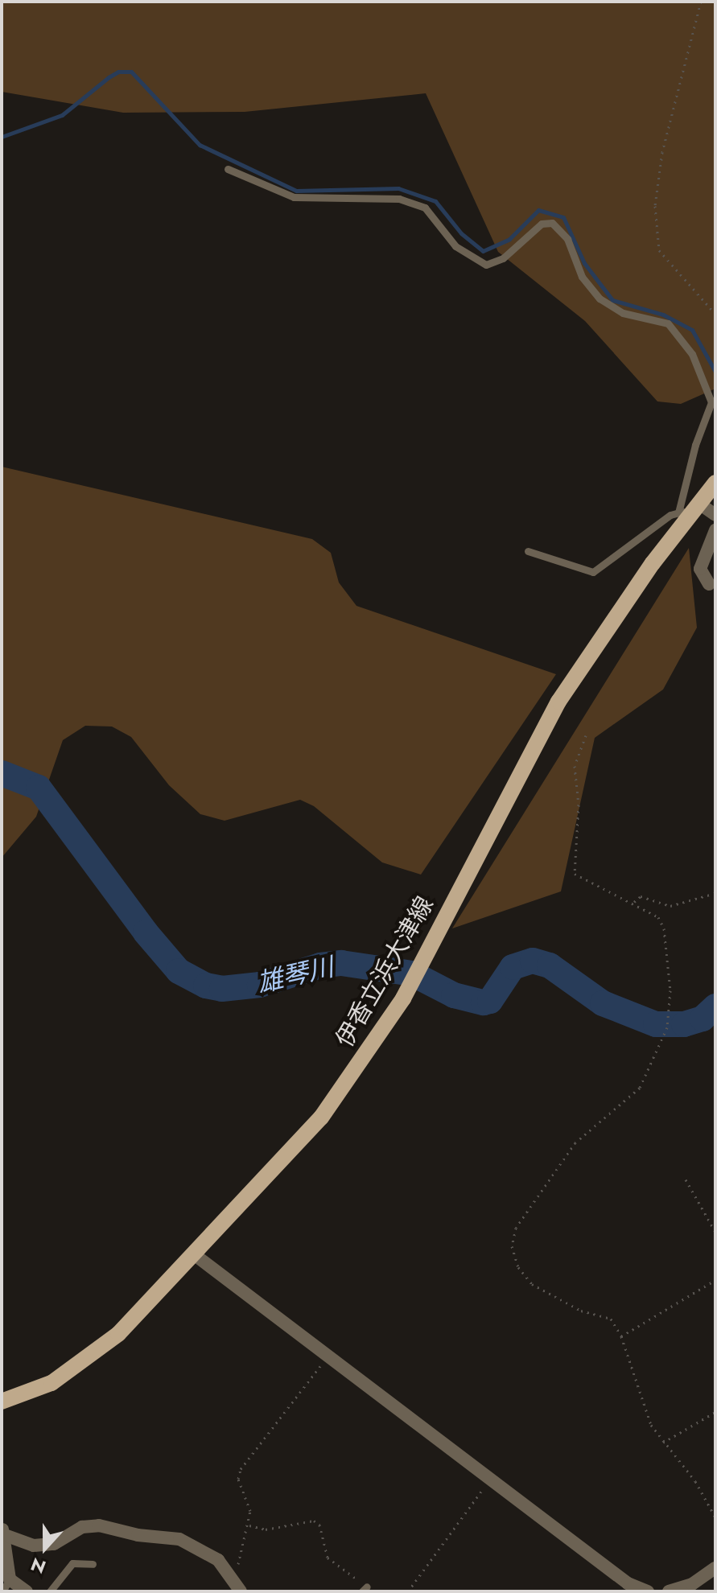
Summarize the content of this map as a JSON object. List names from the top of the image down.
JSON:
{
  "streets": {
    "main road": ["伊香立浜大津線"]
  },
  "water": ["雄琴川"],
  "north": "bottom"
}
